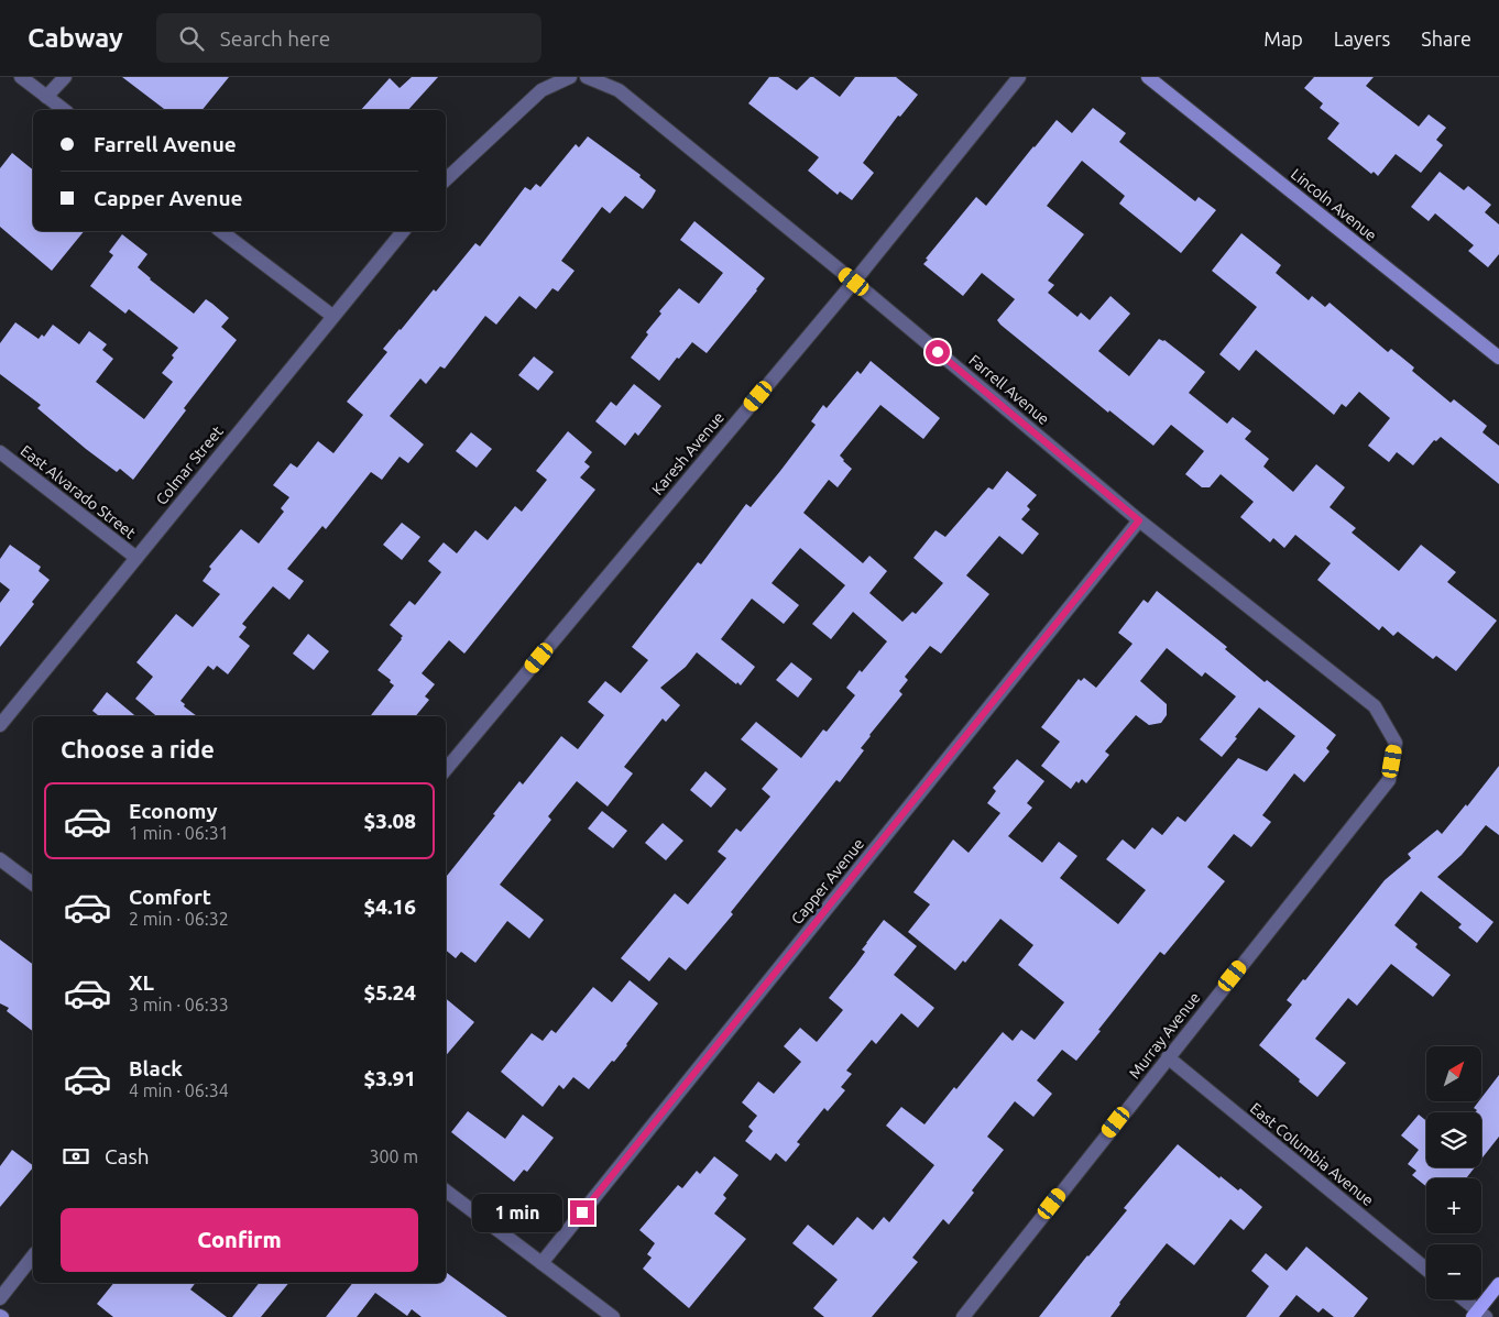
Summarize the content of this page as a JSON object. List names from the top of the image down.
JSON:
{
  "streets": {
    "street": [
      "Lincoln Avenue",
      "Farrell Avenue",
      "Karesh Avenue",
      "Colmar Street",
      "East Alvarado Street",
      "Capper Avenue",
      "Murray Avenue",
      "East Columbia Avenue"
    ]
  },
  "crossings": [
    ["Farrell Avenue", "Karesh Avenue"],
    ["Farrell Avenue", "Capper Avenue"],
    ["Farrell Avenue", "Murray Avenue"],
    ["Colmar Street", "East Alvarado Street"],
    ["Murray Avenue", "East Columbia Avenue"]
  ],
  "north": "top right",
  "page": {
    "header": "Cabway",
    "search": "Search here",
    "nav": ["Map", "Layers", "Share"],
    "banner": ["Farrell Avenue", "Capper Avenue"],
    "heading": "Choose a ride",
    "list": [
      {
        "name": "Economy",
        "note": "1 min · 06:31",
        "value": "$3.08"
      },
      {
        "name": "Comfort",
        "note": "2 min · 06:32",
        "value": "$4.16"
      },
      {
        "name": "XL",
        "note": "3 min · 06:33",
        "value": "$5.24"
      },
      {
        "name": "Black",
        "note": "4 min · 06:34",
        "value": "$3.91"
      }
    ],
    "map_buttons": ["+", "−"],
    "pay": ["Cash", "300 m"],
    "bubble": "1 min",
    "buttons": "Confirm"
  }
}
